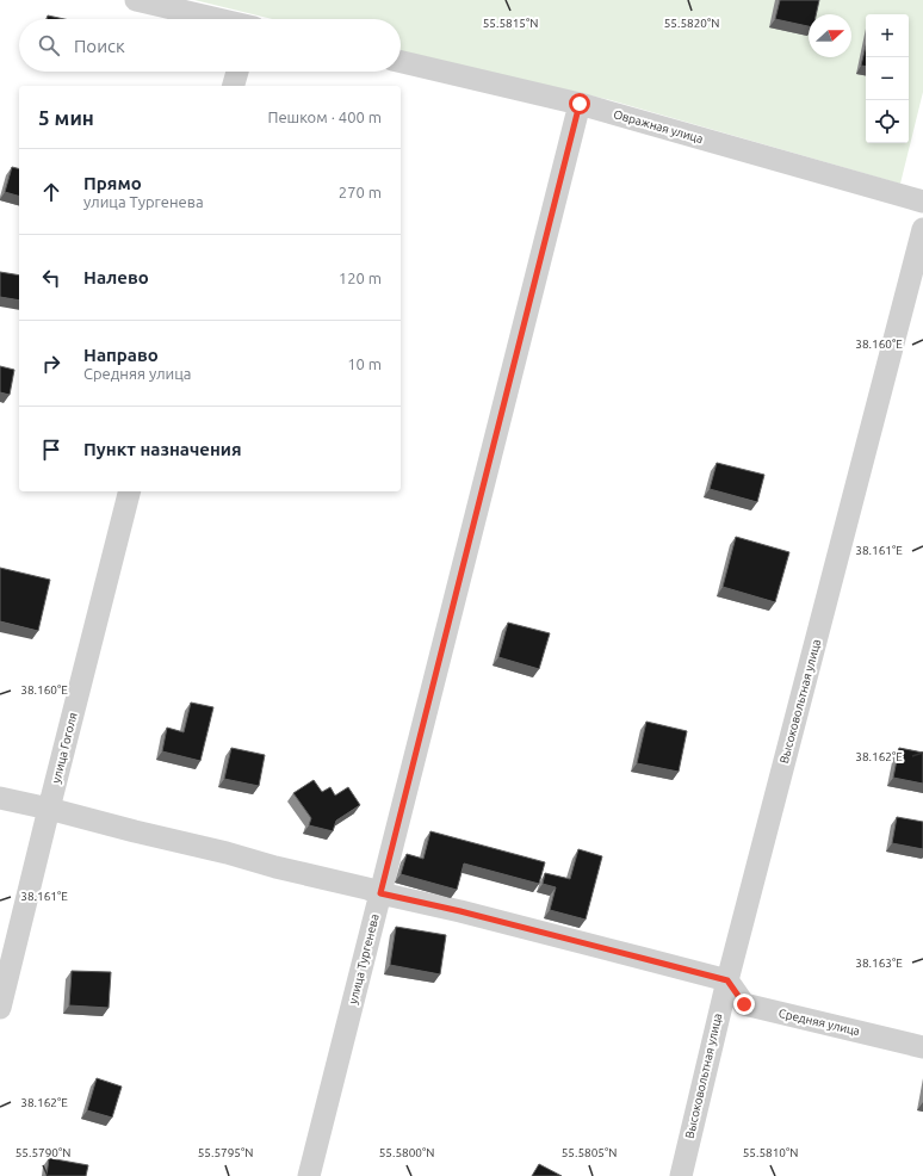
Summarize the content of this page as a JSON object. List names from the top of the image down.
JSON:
{
  "streets": {
    "street": [
      "Овражная улица",
      "Высоковольтная улица",
      "улица Гоголя",
      "улица Тургенева",
      "Средняя улица"
    ]
  },
  "crossings": [
    ["Овражная улица", "улица Тургенева"],
    ["Высоковольтная улица", "Средняя улица"]
  ],
  "north": "right",
  "page": {
    "map_buttons": ["+", "−"],
    "search": "Поиск",
    "heading": ["5 мин", "Пешком · 400 m"],
    "list": [
      ["Прямо", "улица Тургенева", "270 m"],
      ["Налево", "120 m"],
      ["Направо", "Средняя улица", "10 m"],
      "Пункт назначения"
    ]
  },
  "coordinates": [
    "55.5820°N",
    "55.5815°N",
    "38.160°E",
    "38.161°E",
    "38.162°E",
    "38.163°E",
    "55.5790°N",
    "55.5795°N",
    "55.5800°N",
    "55.5805°N",
    "55.5810°N"
  ]
}
